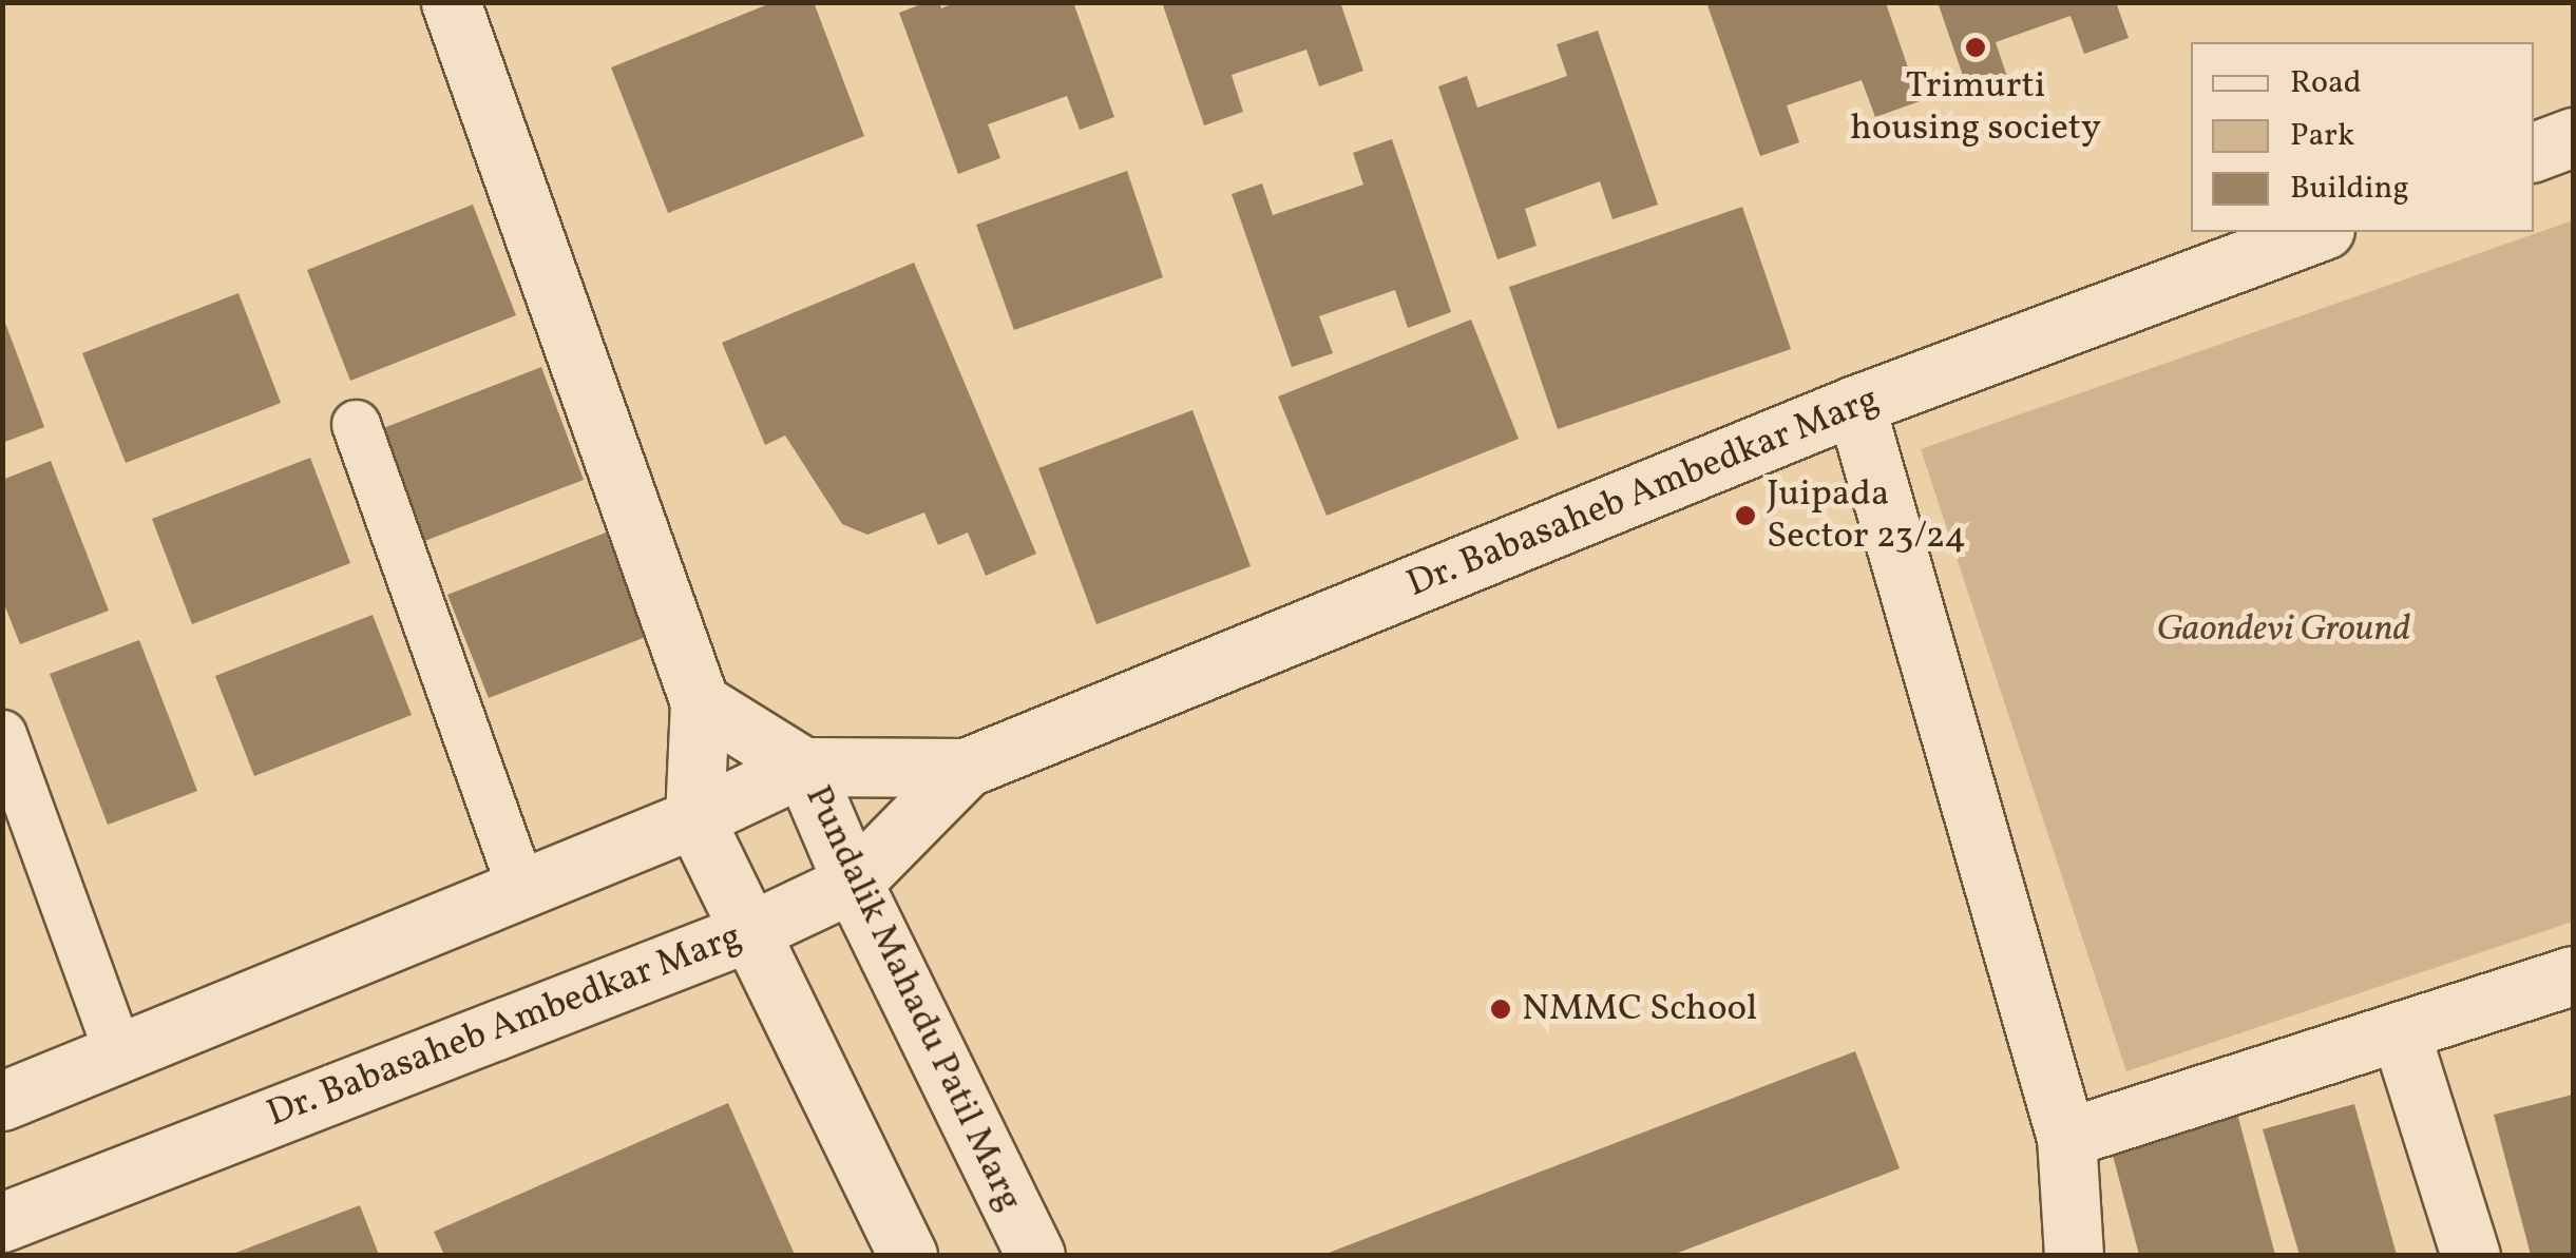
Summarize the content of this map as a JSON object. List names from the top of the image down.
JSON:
{
  "streets": {
    "street": ["Dr. Babasaheb Ambedkar Marg", "Pundalik Mahadu Patil Marg"]
  },
  "crossings": [
    ["Dr. Babasaheb Ambedkar Marg", "Pundalik Mahadu Patil Marg"]
  ],
  "parks": ["Gaondevi Ground"],
  "places": ["Trimurti housing society", "Juipada Sector 23/24", "NMMC School"],
  "legend": ["Road", "Park", "Building"]
}
